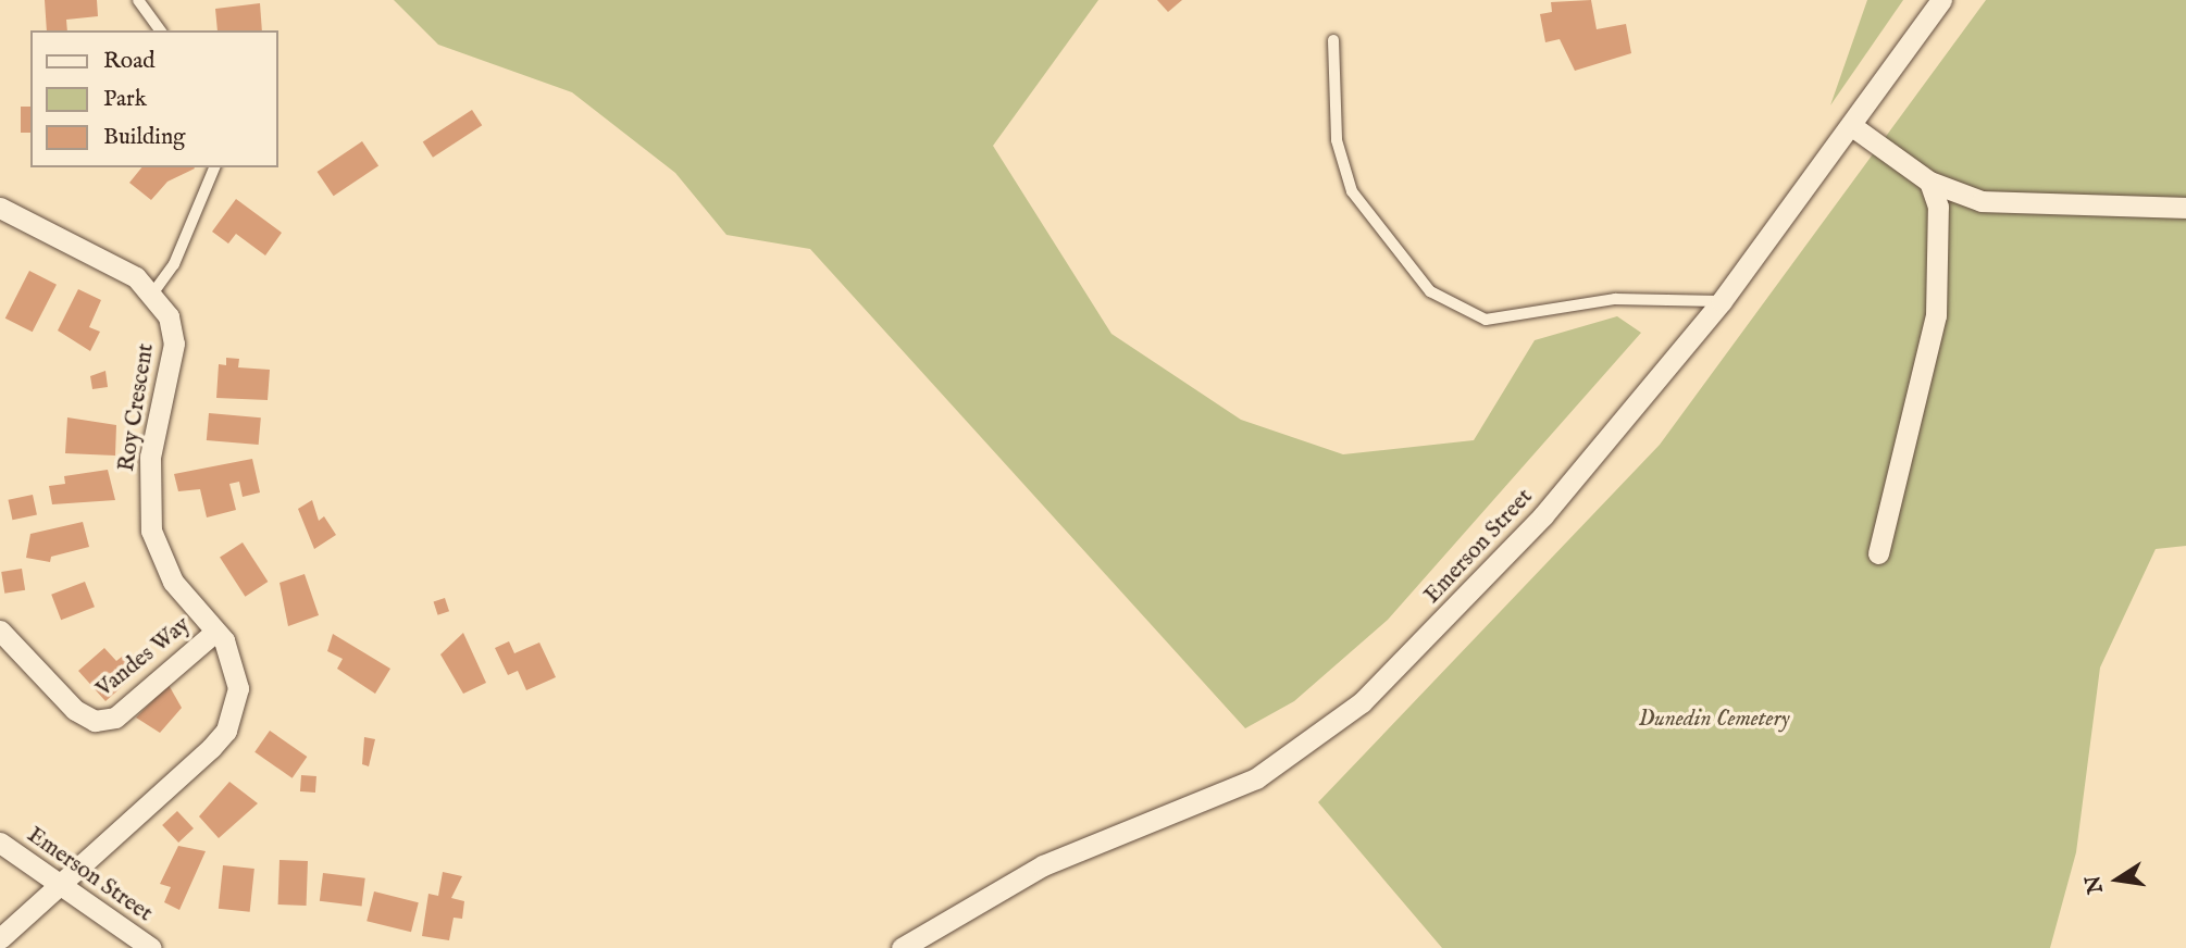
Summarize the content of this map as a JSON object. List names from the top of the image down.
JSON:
{
  "streets": {
    "street": ["Roy Crescent", "Emerson Street", "Vandes Way"]
  },
  "crossings": [
    ["Roy Crescent", "Emerson Street"],
    ["Roy Crescent", "Vandes Way"]
  ],
  "parks": ["Dunedin Cemetery"],
  "legend": ["Road", "Park", "Building"],
  "north": "left"
}
